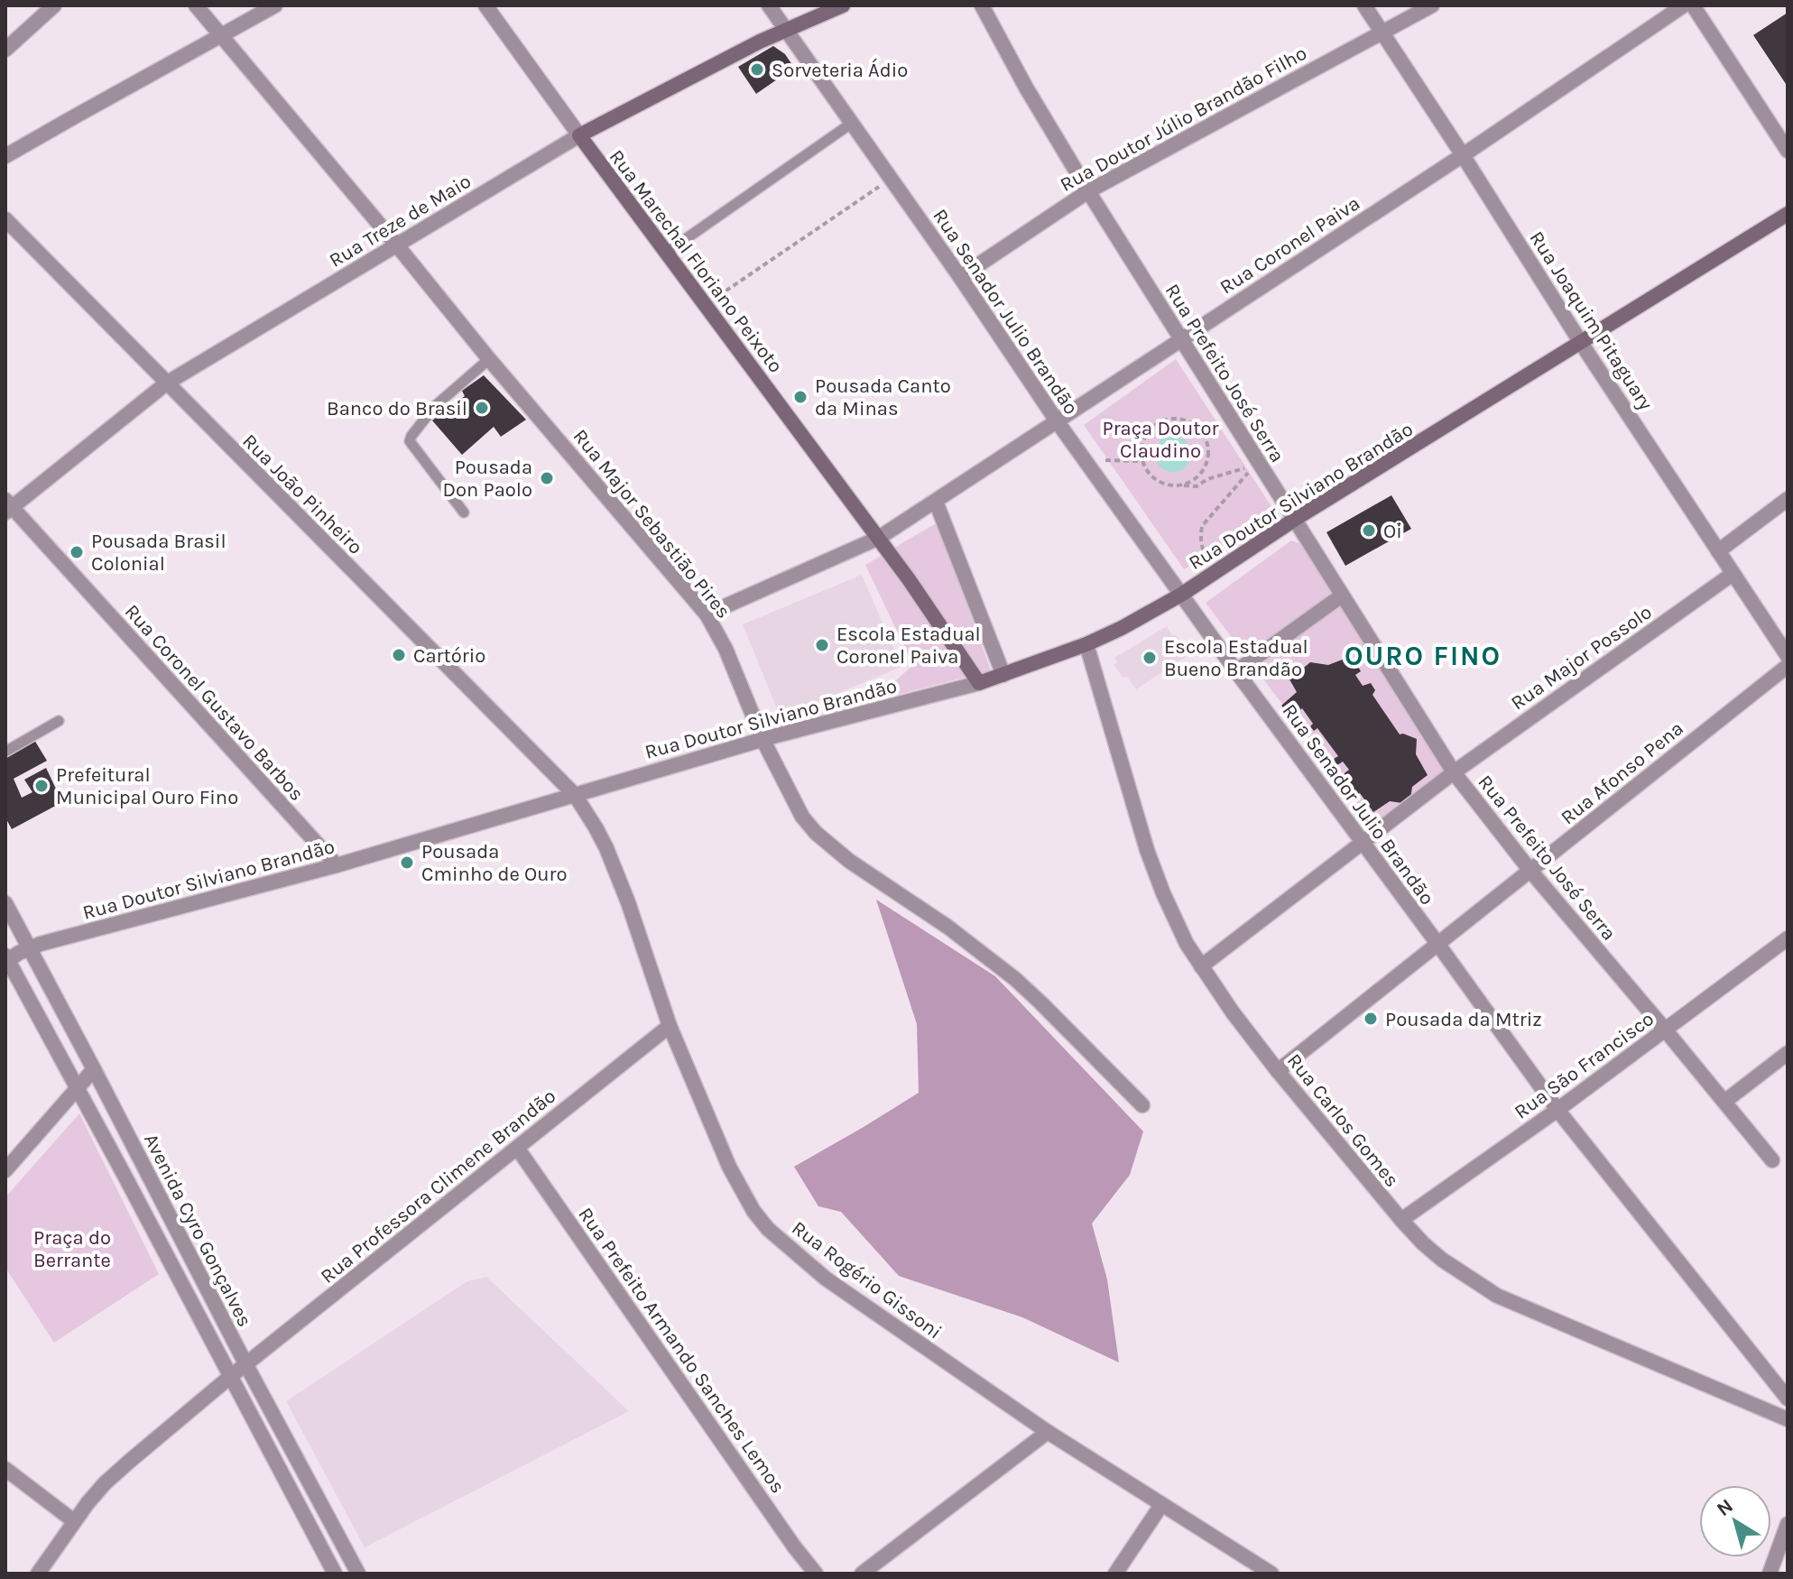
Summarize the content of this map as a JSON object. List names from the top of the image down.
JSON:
{
  "streets": {
    "street": [
      "Rua Doutor Júlio Brandão Filho",
      "Rua Treze de Maio",
      "Rua Coronel Paiva",
      "Rua Marechal Floriano Peixoto",
      "Rua Senador Julio Brandão",
      "Rua Joaquim Pitaguary",
      "Rua Prefeito José Serra",
      "Rua João Pinheiro",
      "Rua Doutor Silviano Brandão",
      "Rua Major Sebastião Pires",
      "Rua Major Possolo",
      "Rua Coronel Gustavo Barbos",
      "Rua Afonso Pena",
      "Rua São Francisco",
      "Rua Carlos Gomes",
      "Rua Professora Climene Brandão",
      "Avenida Cyro Gonçalves",
      "Rua Rogério Gissoni",
      "Rua Prefeito Armando Sanches Lemos"
    ]
  },
  "crossings": [
    ["Rua Doutor Júlio Brandão Filho", "Rua Senador Julio Brandão"],
    ["Rua Doutor Júlio Brandão Filho", "Rua Joaquim Pitaguary"],
    ["Rua Doutor Júlio Brandão Filho", "Rua Prefeito José Serra"],
    ["Rua Treze de Maio", "Rua Marechal Floriano Peixoto"],
    ["Rua Treze de Maio", "Rua Senador Julio Brandão"],
    ["Rua Treze de Maio", "Rua João Pinheiro"],
    ["Rua Treze de Maio", "Rua Major Sebastião Pires"],
    ["Rua Treze de Maio", "Rua Coronel Gustavo Barbos"],
    ["Rua Coronel Paiva", "Rua Marechal Floriano Peixoto"],
    ["Rua Coronel Paiva", "Rua Senador Julio Brandão"],
    ["Rua Coronel Paiva", "Rua Joaquim Pitaguary"],
    ["Rua Coronel Paiva", "Rua Prefeito José Serra"],
    ["Rua Coronel Paiva", "Rua Major Sebastião Pires"],
    ["Rua Marechal Floriano Peixoto", "Rua Doutor Silviano Brandão"],
    ["Rua Senador Julio Brandão", "Rua Doutor Silviano Brandão"],
    ["Rua Senador Julio Brandão", "Rua Major Possolo"],
    ["Rua Senador Julio Brandão", "Rua Afonso Pena"],
    ["Rua Senador Julio Brandão", "Rua São Francisco"],
    ["Rua Joaquim Pitaguary", "Rua Doutor Silviano Brandão"],
    ["Rua Joaquim Pitaguary", "Rua Major Possolo"],
    ["Rua Prefeito José Serra", "Rua Doutor Silviano Brandão"],
    ["Rua Prefeito José Serra", "Rua Major Possolo"],
    ["Rua Prefeito José Serra", "Rua Afonso Pena"],
    ["Rua Prefeito José Serra", "Rua São Francisco"],
    ["Rua João Pinheiro", "Rua Doutor Silviano Brandão"],
    ["Rua João Pinheiro", "Rua Rogério Gissoni"],
    ["Rua Doutor Silviano Brandão", "Rua Major Sebastião Pires"],
    ["Rua Doutor Silviano Brandão", "Rua Coronel Gustavo Barbos"],
    ["Rua Doutor Silviano Brandão", "Rua Carlos Gomes"],
    ["Rua Doutor Silviano Brandão", "Avenida Cyro Gonçalves"],
    ["Rua Doutor Silviano Brandão", "Rua Rogério Gissoni"],
    ["Rua Major Possolo", "Rua Carlos Gomes"],
    ["Rua Afonso Pena", "Rua Carlos Gomes"],
    ["Rua São Francisco", "Rua Carlos Gomes"],
    ["Rua Professora Climene Brandão", "Avenida Cyro Gonçalves"],
    ["Rua Professora Climene Brandão", "Rua Rogério Gissoni"],
    ["Rua Professora Climene Brandão", "Rua Prefeito Armando Sanches Lemos"]
  ],
  "districts": ["OURO FINO"],
  "parks": ["Praça Doutor Claudino", "Praça do Berrante"],
  "places": [
    "Sorveteria Ádio",
    "Pousada Canto da Minas",
    "Banco do Brasil",
    "Pousada Don Paolo",
    "Oi",
    "Pousada Brasil Colonial",
    "Escola Estadual Coronel Paiva",
    "Cartório",
    "Escola Estadual Bueno Brandão",
    "Prefeitural Municipal Ouro Fino",
    "Pousada Cminho de Ouro",
    "Pousada da Mtriz"
  ],
  "north": "top left"
}
